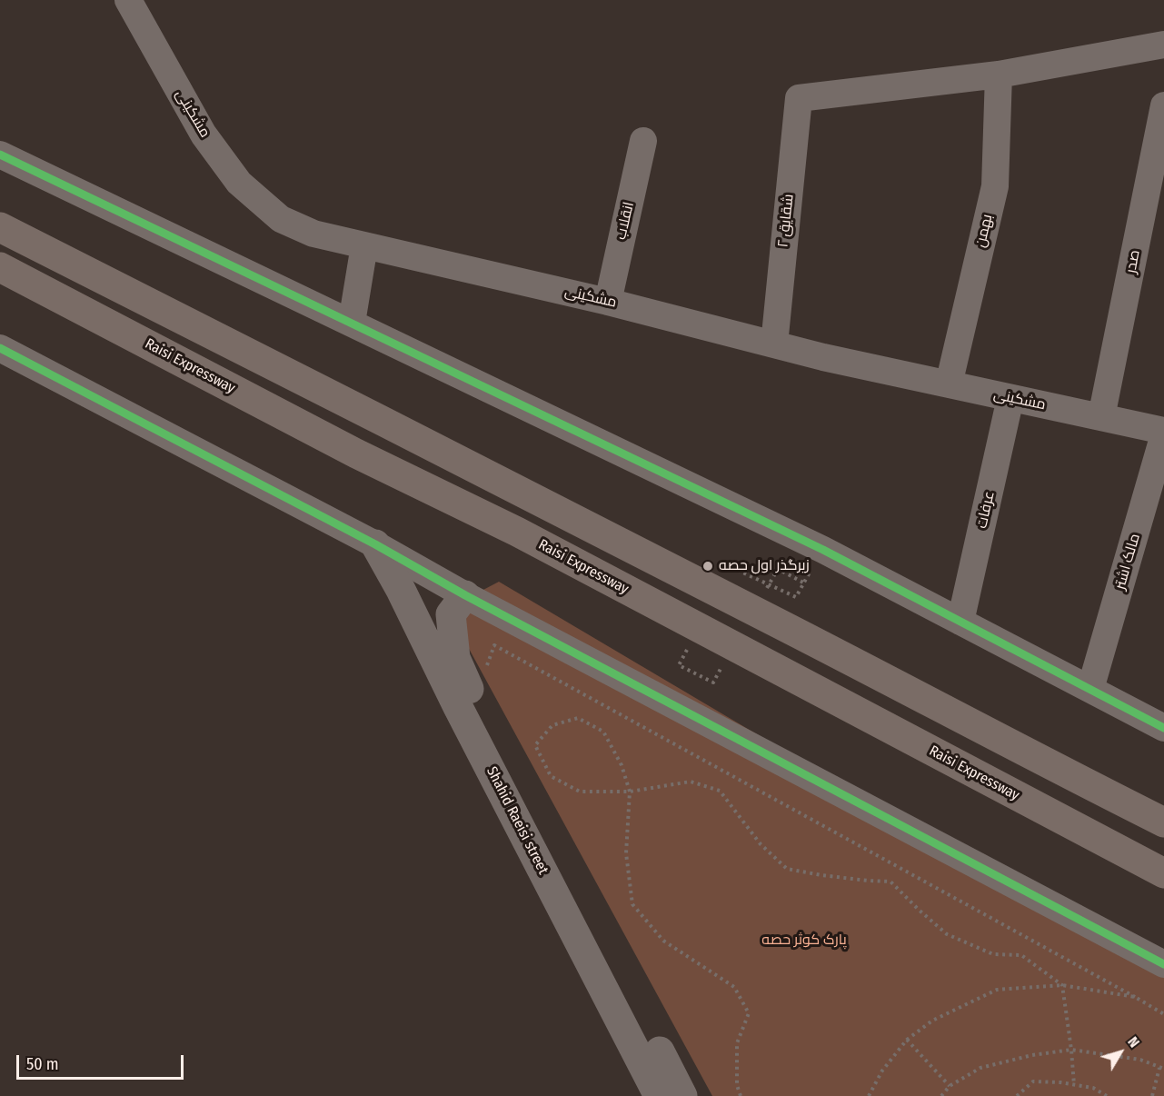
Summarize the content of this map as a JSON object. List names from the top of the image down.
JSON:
{
  "streets": {
    "highway": ["Raisi Expressway"],
    "main road": ["Shahid Raeisi street"],
    "street": [
      "مشکینی",
      "انقلاب",
      "شقایق ۲",
      "بهمن",
      "صدر",
      "عرفات",
      "مالک اشتر"
    ]
  },
  "crossings": [
    ["مشکینی", "انقلاب"],
    ["مشکینی", "شقایق ۲"],
    ["مشکینی", "بهمن"],
    ["مشکینی", "صدر"],
    ["مشکینی", "عرفات"],
    ["مشکینی", "مالک اشتر"],
    ["شقایق ۲", "بهمن"]
  ],
  "parks": ["پارک کوثر حصه"],
  "places": ["زیرگذر اول حصه"],
  "scale_bar": "50 m",
  "north": "top right"
}
